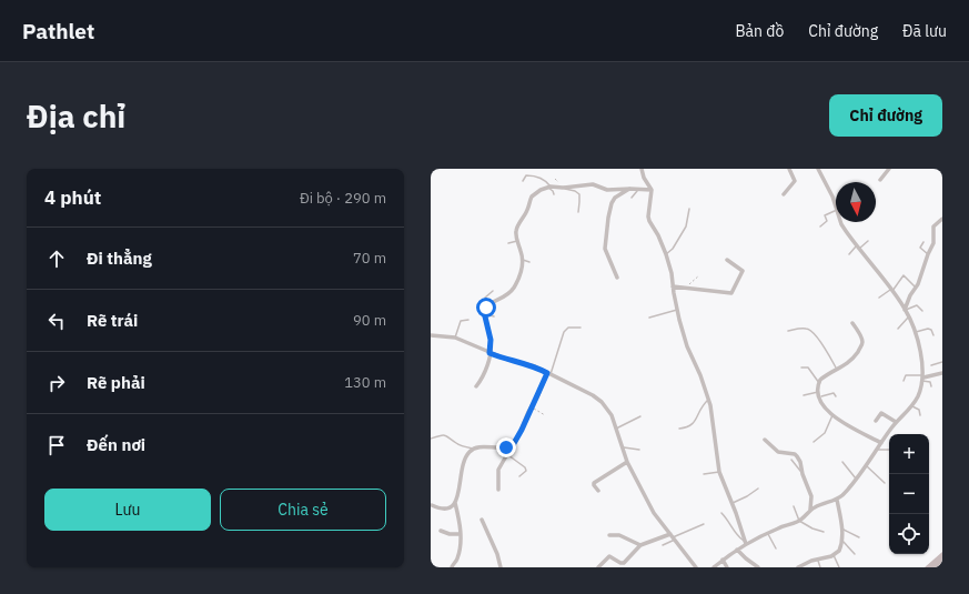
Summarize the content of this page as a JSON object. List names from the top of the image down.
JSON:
{
  "north": "bottom",
  "page": {
    "header": "Pathlet",
    "nav": ["Bản đồ", "Chỉ đường", "Đã lưu"],
    "buttons": [
      "Chỉ đường",
      ["Lưu", "Chia sẻ"]
    ],
    "title": "Địa chỉ",
    "heading": ["4 phút", "Đi bộ · 290 m"],
    "list": [
      ["Đi thẳng", "70 m"],
      ["Rẽ trái", "90 m"],
      ["Rẽ phải", "130 m"],
      "Đến nơi"
    ],
    "map_buttons": ["+", "−"]
  }
}
